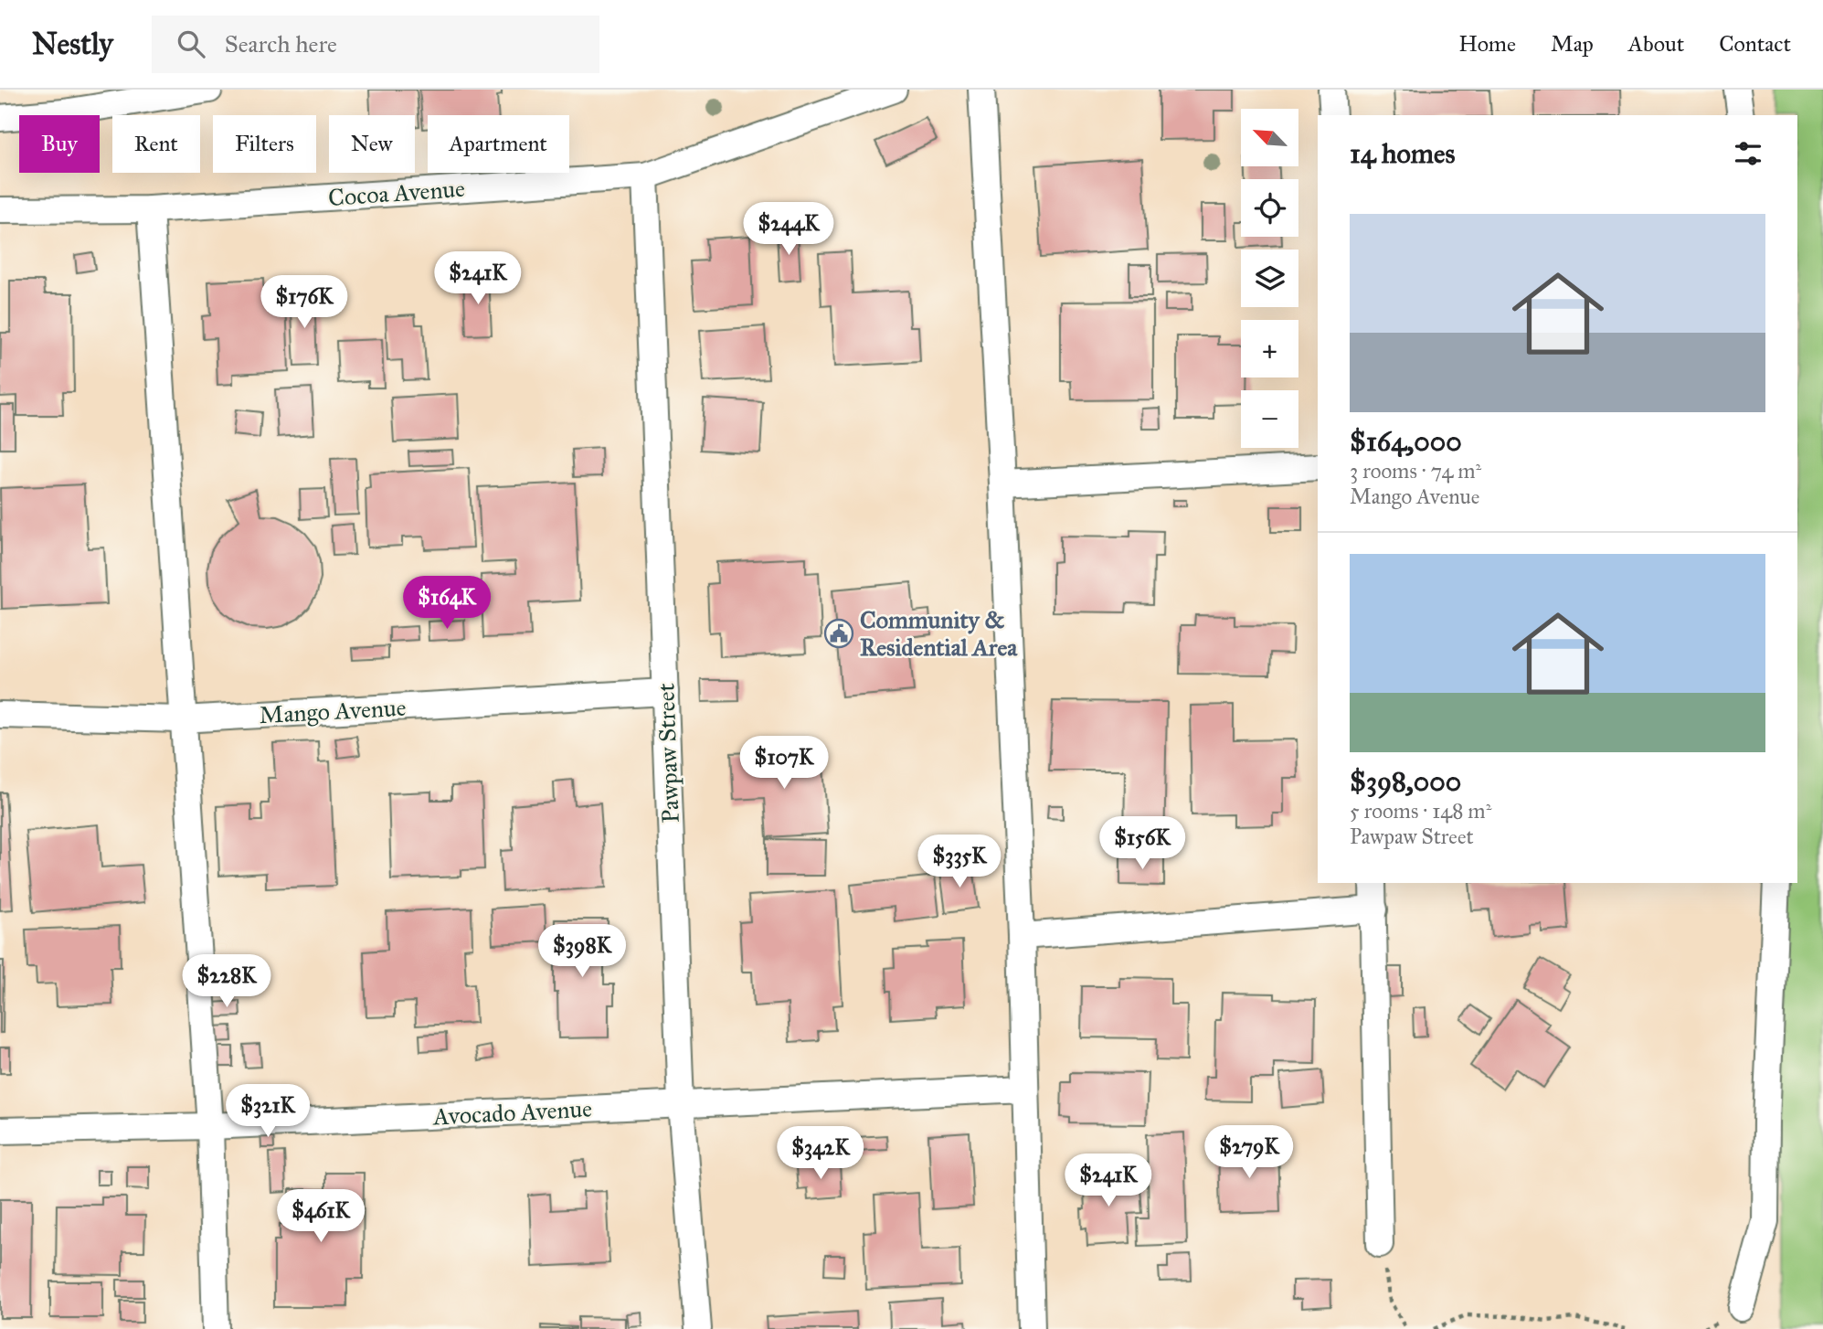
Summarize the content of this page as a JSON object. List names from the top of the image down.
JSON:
{
  "streets": {
    "street": [
      "Cocoa Avenue",
      "Mango Avenue",
      "Pawpaw Street",
      "Avocado Avenue"
    ]
  },
  "crossings": [
    ["Cocoa Avenue", "Pawpaw Street"],
    ["Mango Avenue", "Pawpaw Street"],
    ["Pawpaw Street", "Avocado Avenue"]
  ],
  "places": {
    "public building": ["Community & Residential Area"]
  },
  "north": "top left",
  "page": {
    "header": "Nestly",
    "search": "Search here",
    "nav": [
      "Home",
      "Map",
      "About",
      "Contact"
    ],
    "map_buttons": ["+", "−"],
    "chip": [
      "Buy",
      "Rent",
      "Filters",
      "New",
      "Apartment"
    ],
    "heading": "14 homes",
    "list": [
      {
        "name": "$164,000",
        "note": "3 rooms · 74 m² · Mango Avenue"
      },
      {
        "name": "$398,000",
        "note": "5 rooms · 148 m² · Pawpaw Street"
      }
    ],
    "price": [
      "$244K",
      "$241K",
      "$176K",
      "$164K",
      "$107K",
      "$156K",
      "$335K",
      "$398K",
      "$228K",
      "$321K",
      "$279K",
      "$342K",
      "$241K",
      "$461K"
    ]
  }
}
